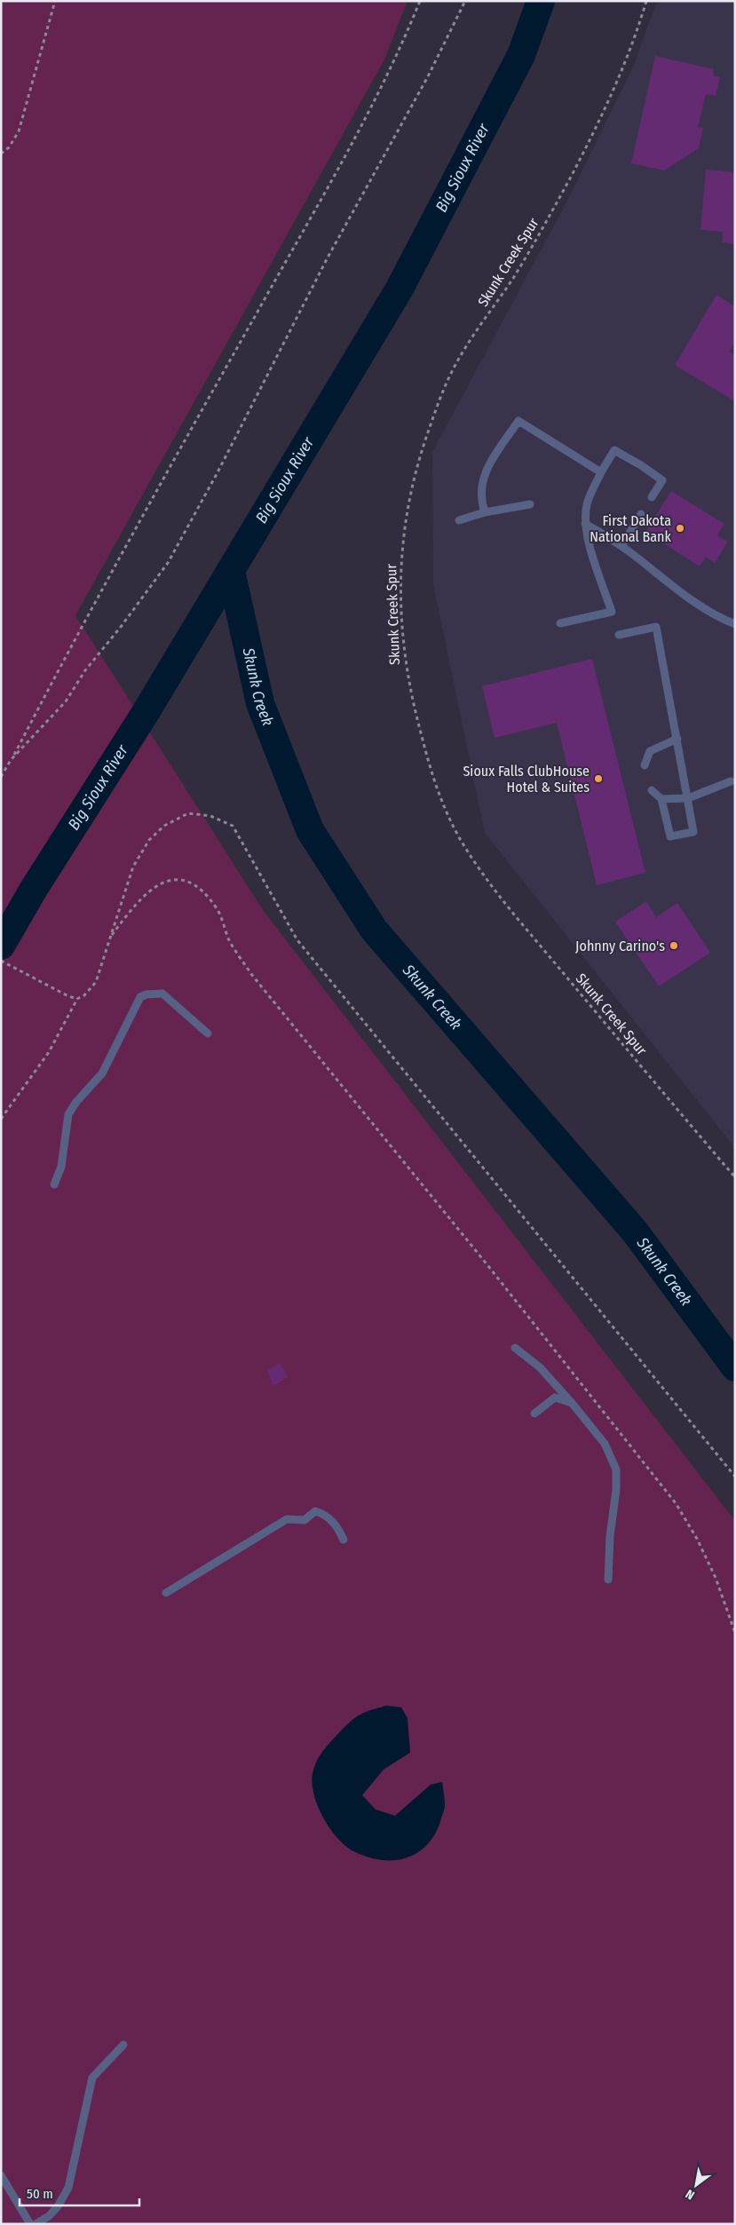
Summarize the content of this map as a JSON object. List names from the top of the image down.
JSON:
{
  "streets": {
    "path": ["Skunk Creek Spur"]
  },
  "water": ["Big Sioux River", "Skunk Creek"],
  "places": ["First Dakota National Bank", "Sioux Falls ClubHouse Hotel & Suites", "Johnny Carino's"],
  "scale_bar": "50 m",
  "north": "bottom left"
}
